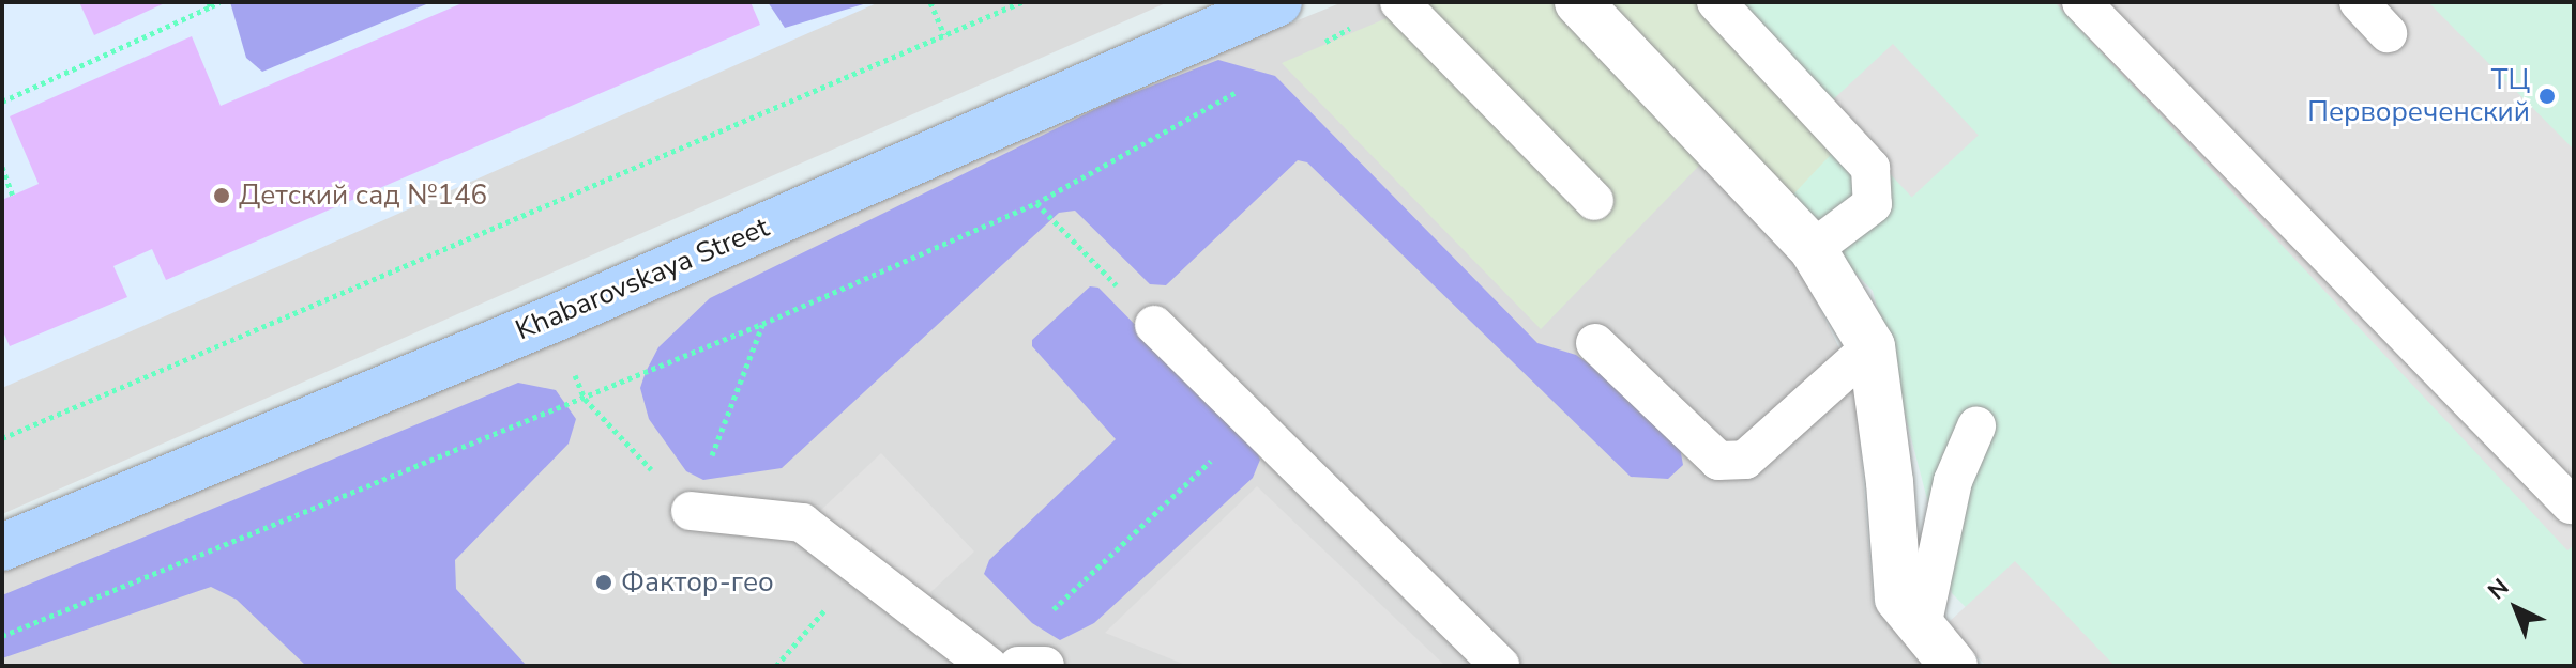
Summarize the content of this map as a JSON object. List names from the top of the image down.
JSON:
{
  "streets": {
    "main road": ["Khabarovskaya Street"]
  },
  "places": ["ТЦ Первореченский", "Детский сад №146", "Фактор-гео"],
  "north": "top left"
}
